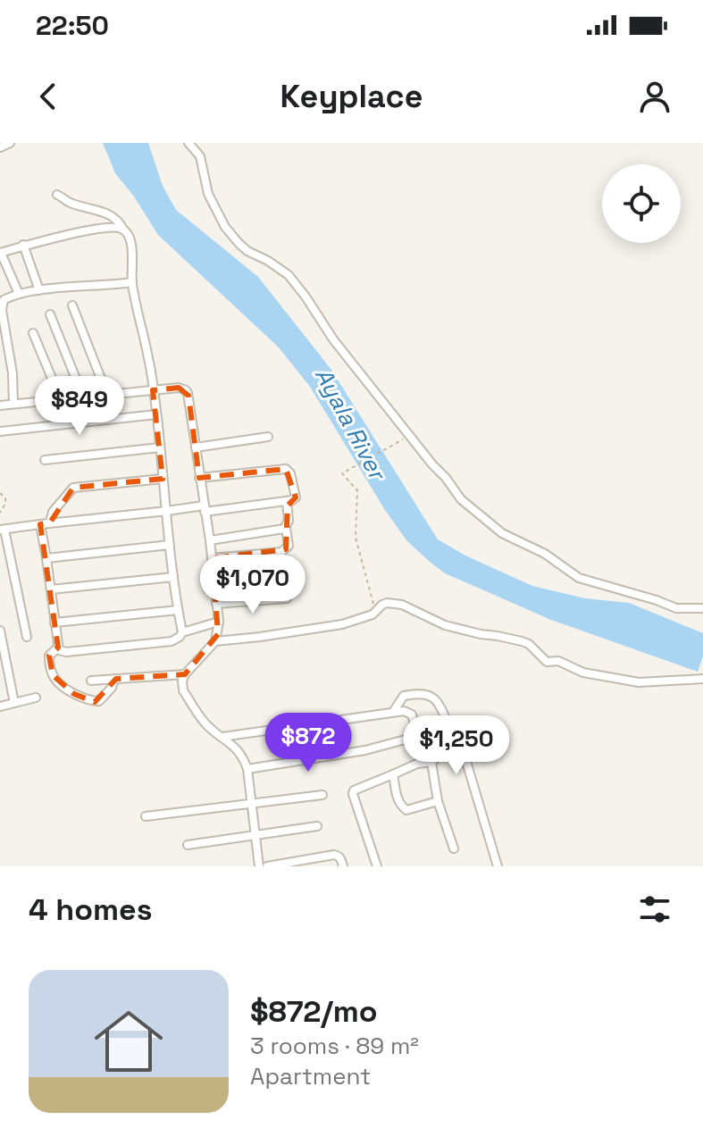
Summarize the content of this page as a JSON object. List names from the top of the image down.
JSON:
{
  "water": ["Ayala River"],
  "page": {
    "status": "22:50",
    "header": "Keyplace",
    "price": [
      "$849",
      "$1,070",
      "$872",
      "$1,250"
    ],
    "heading": "4 homes",
    "list": [
      {
        "name": "$872/mo",
        "note": "3 rooms · 89 m² · Apartment"
      }
    ]
  }
}
